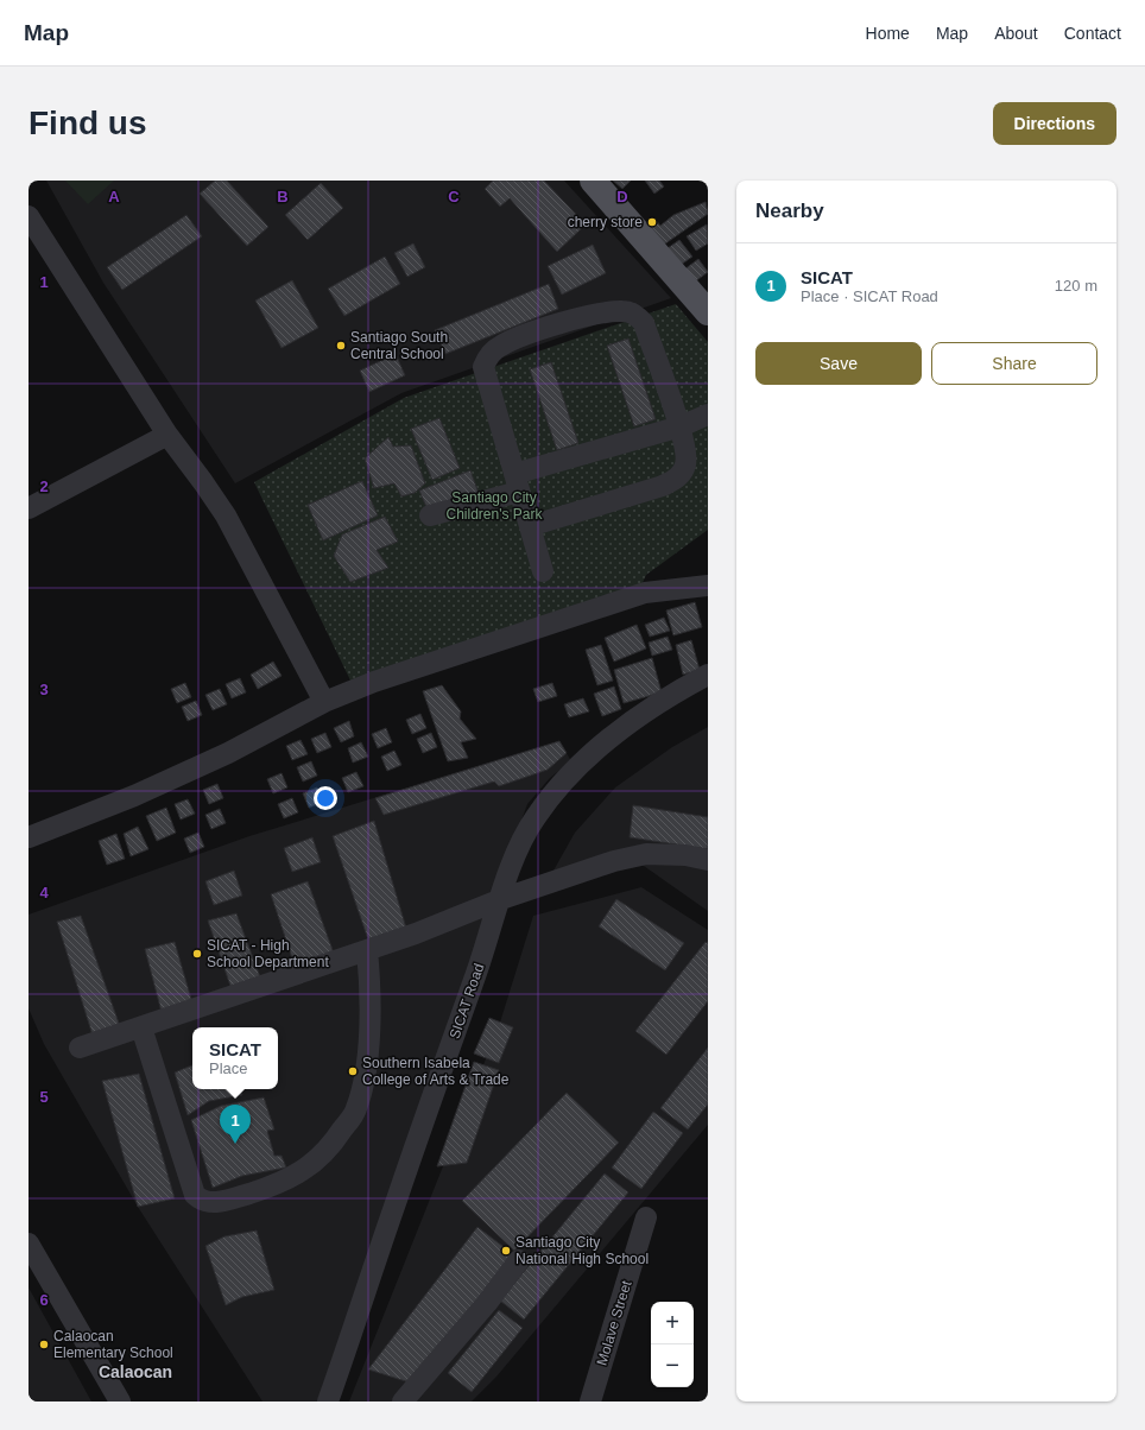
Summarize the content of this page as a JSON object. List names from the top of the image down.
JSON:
{
  "streets": {
    "street": ["SICAT Road", "Molave Street"]
  },
  "districts": ["Calaocan"],
  "parks": ["Santiago City Children's Park"],
  "places": [
    "cherry store",
    "Santiago South Central School",
    "SICAT - High School Department",
    "Southern Isabela College of Arts & Trade",
    "Santiago City National High School",
    "Calaocan Elementary School"
  ],
  "page": {
    "header": "Map",
    "nav": [
      "Home",
      "Map",
      "About",
      "Contact"
    ],
    "buttons": [
      "Directions",
      ["Save", "Share"]
    ],
    "title": "Find us",
    "heading": "Nearby",
    "list": [
      {
        "mark": "1",
        "name": "SICAT",
        "note": "Place · SICAT Road",
        "value": "120 m"
      }
    ],
    "popup": ["SICAT", "Place"],
    "pins": "1",
    "map_buttons": ["+", "−"]
  },
  "grid": {
    "columns": [
      "A",
      "B",
      "C",
      "D"
    ],
    "rows": [
      "1",
      "2",
      "3",
      "4",
      "5",
      "6"
    ]
  }
}
